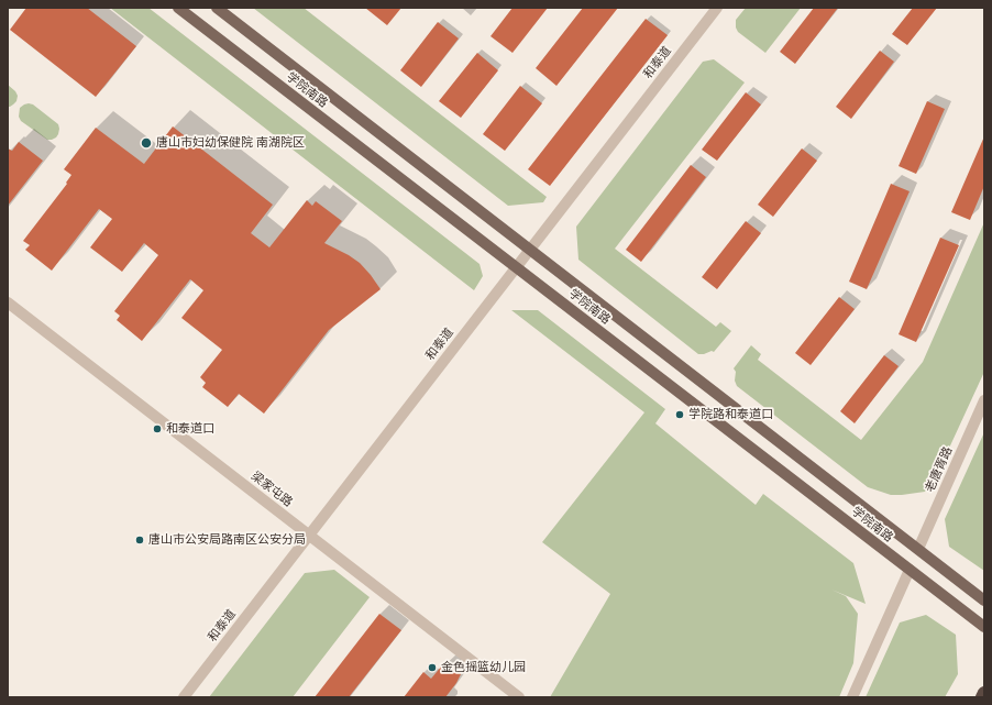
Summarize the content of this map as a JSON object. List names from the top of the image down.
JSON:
{
  "streets": {
    "main road": ["学院南路"],
    "street": ["和泰道", "老唐胥路", "梁家屯路"]
  },
  "crossings": [
    ["和泰道", "学院南路"],
    ["和泰道", "梁家屯路"],
    ["学院南路", "老唐胥路"]
  ],
  "places": [
    "唐山市妇幼保健院 南湖院区",
    "学院路和泰道口",
    "和泰道口",
    "唐山市公安局路南区公安分局",
    "金色摇篮幼儿园"
  ]
}
